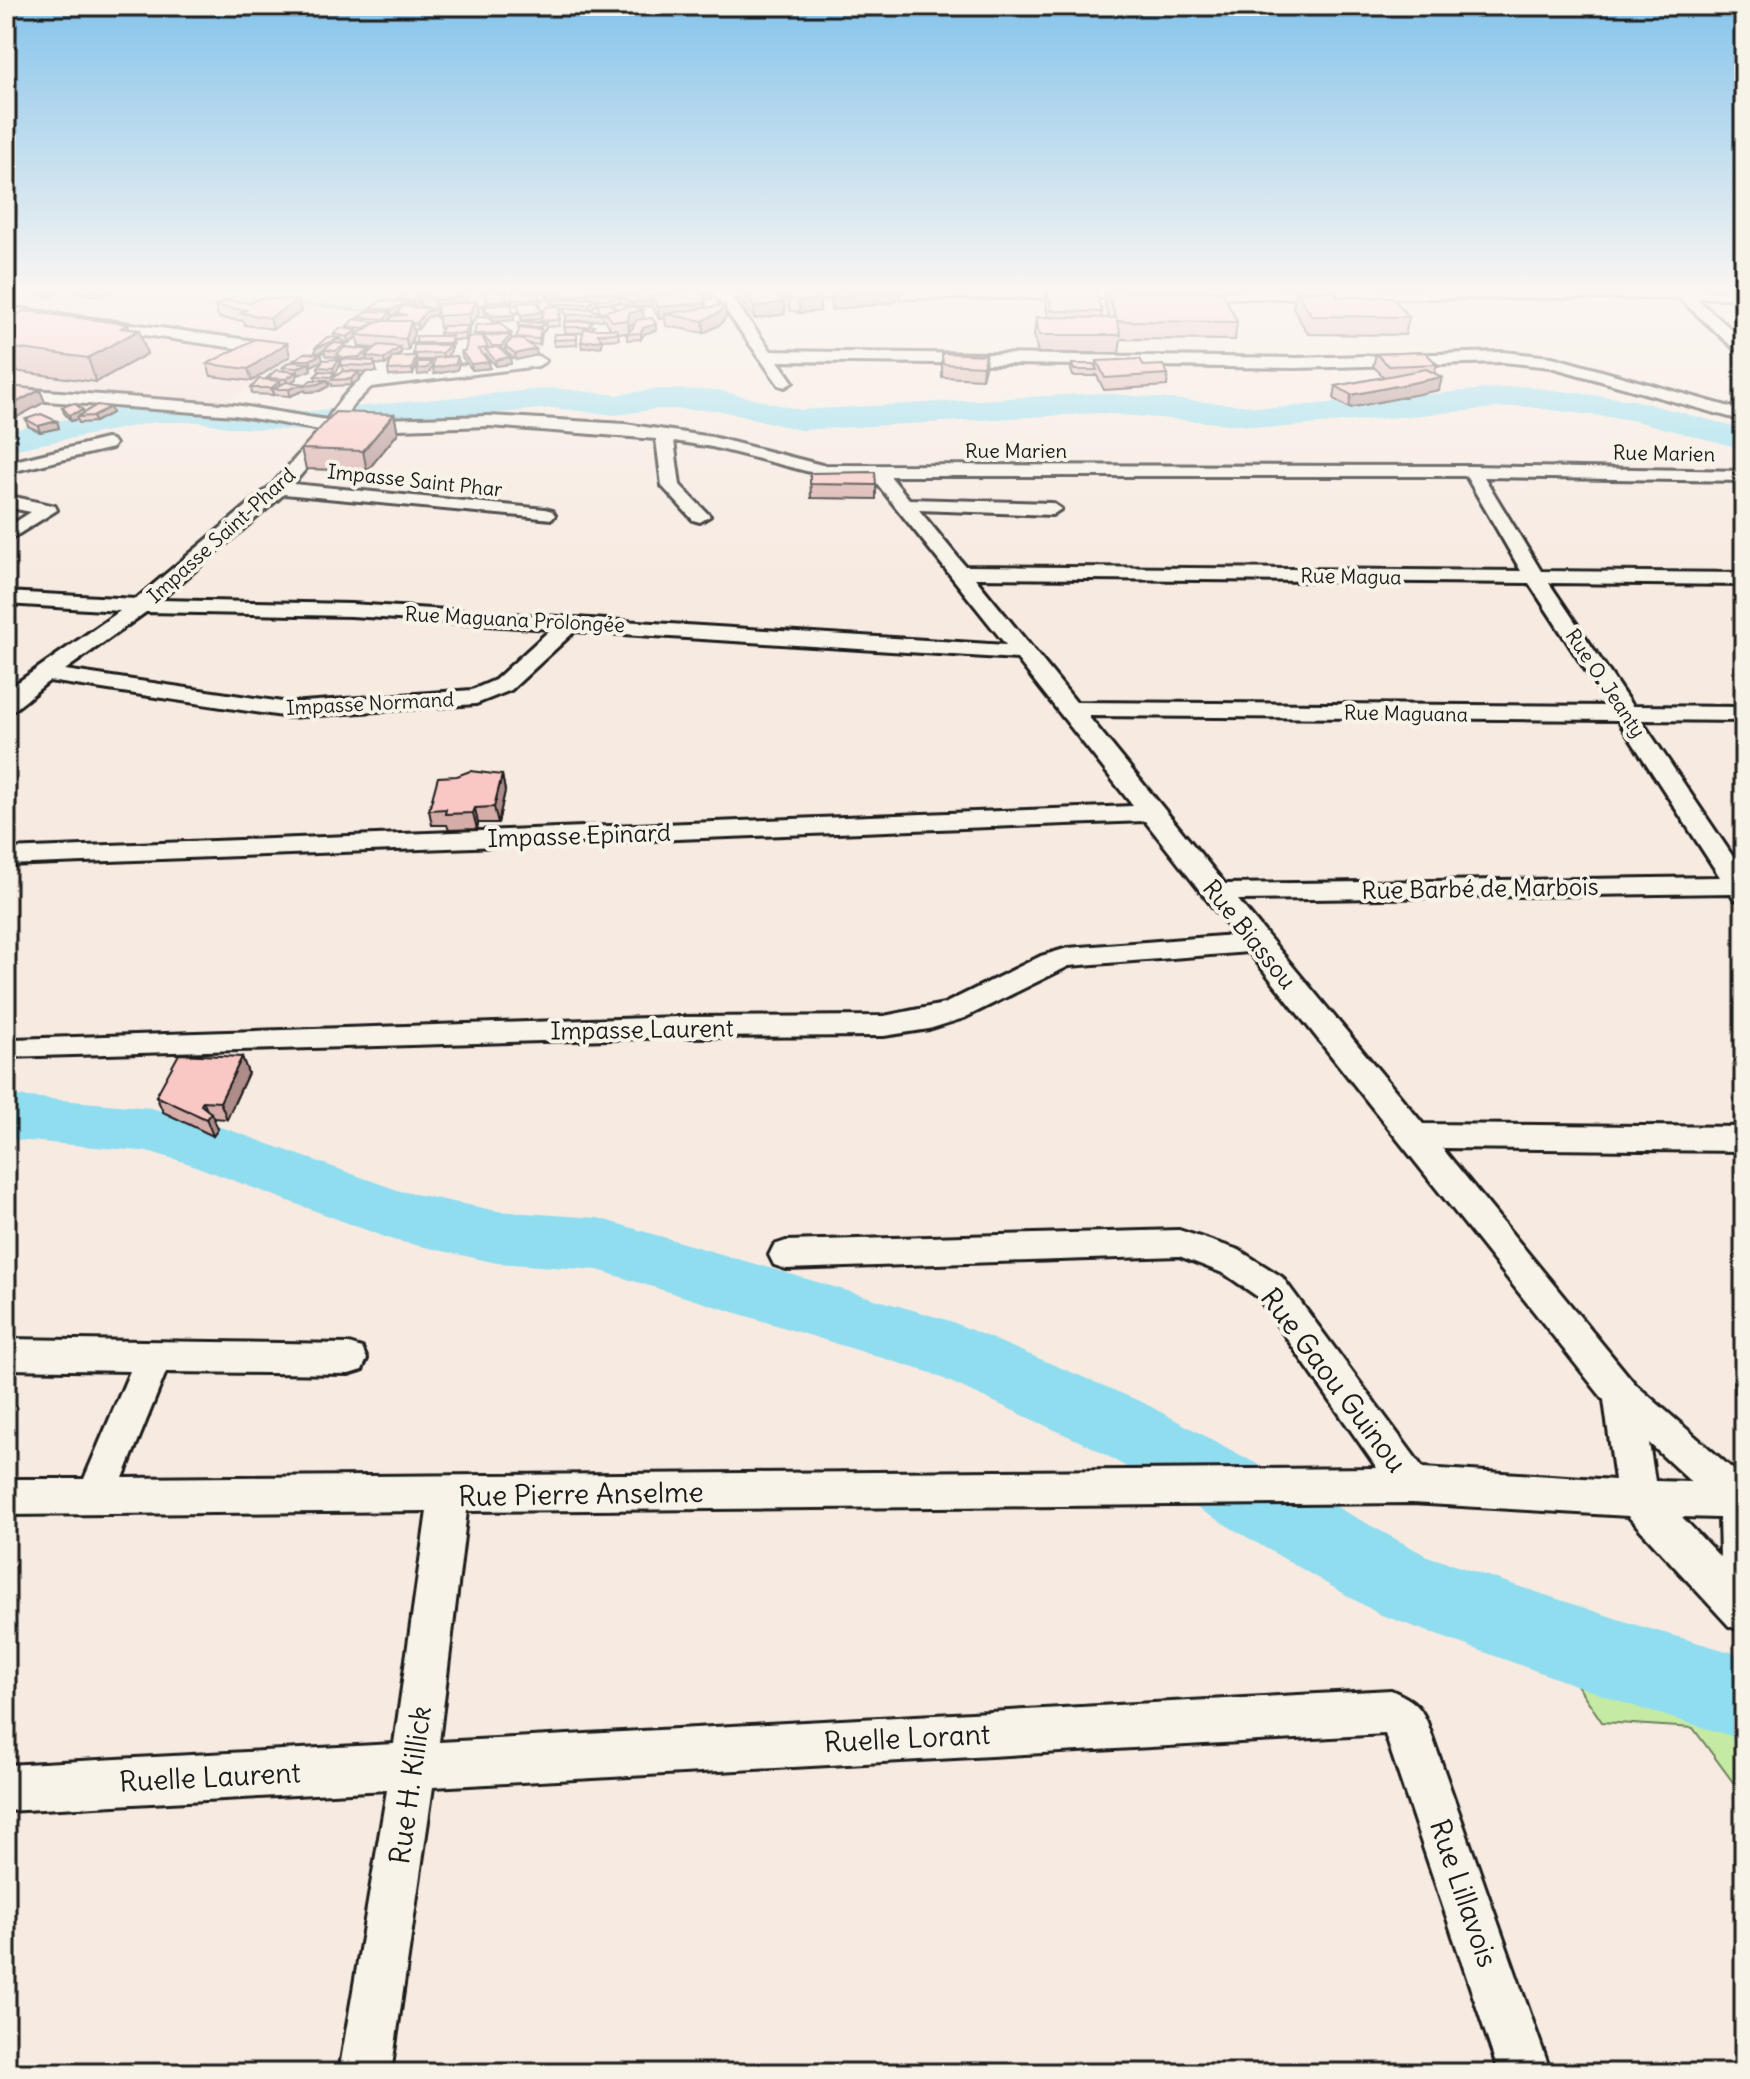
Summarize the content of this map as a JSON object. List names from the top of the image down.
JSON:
{
  "streets": {
    "street": [
      "Rue Marien",
      "Impasse Saint Phar",
      "Impasse Saint-Phard",
      "Rue Magua",
      "Rue Maguana Prolongée",
      "Rue O. Jeanty",
      "Impasse Normand",
      "Rue Maguana",
      "Impasse Epinard",
      "Rue Barbé de Marbois",
      "Rue Biassou",
      "Impasse Laurent",
      "Rue Gaou Guinou",
      "Rue Pierre Anselme",
      "Ruelle Lorant",
      "Ruelle Laurent",
      "Rue H. Killick",
      "Rue Lillavois"
    ]
  },
  "crossings": [
    ["Rue Marien", "Impasse Saint-Phard"],
    ["Rue Marien", "Rue O. Jeanty"],
    ["Rue Marien", "Rue Biassou"],
    ["Impasse Saint Phar", "Impasse Saint-Phard"],
    ["Impasse Saint-Phard", "Rue Maguana Prolongée"],
    ["Impasse Saint-Phard", "Impasse Normand"],
    ["Rue Magua", "Rue O. Jeanty"],
    ["Rue Magua", "Rue Biassou"],
    ["Rue Maguana Prolongée", "Impasse Normand"],
    ["Rue Maguana Prolongée", "Rue Biassou"],
    ["Rue O. Jeanty", "Rue Maguana"],
    ["Rue O. Jeanty", "Rue Barbé de Marbois"],
    ["Rue Maguana", "Rue Biassou"],
    ["Impasse Epinard", "Rue Biassou"],
    ["Rue Barbé de Marbois", "Rue Biassou"],
    ["Rue Biassou", "Impasse Laurent"],
    ["Rue Biassou", "Rue Gaou Guinou"],
    ["Rue Gaou Guinou", "Rue Pierre Anselme"],
    ["Rue Pierre Anselme", "Rue H. Killick"],
    ["Ruelle Lorant", "Ruelle Laurent"],
    ["Ruelle Lorant", "Rue H. Killick"],
    ["Ruelle Lorant", "Rue Lillavois"],
    ["Ruelle Laurent", "Rue H. Killick"]
  ]
}
